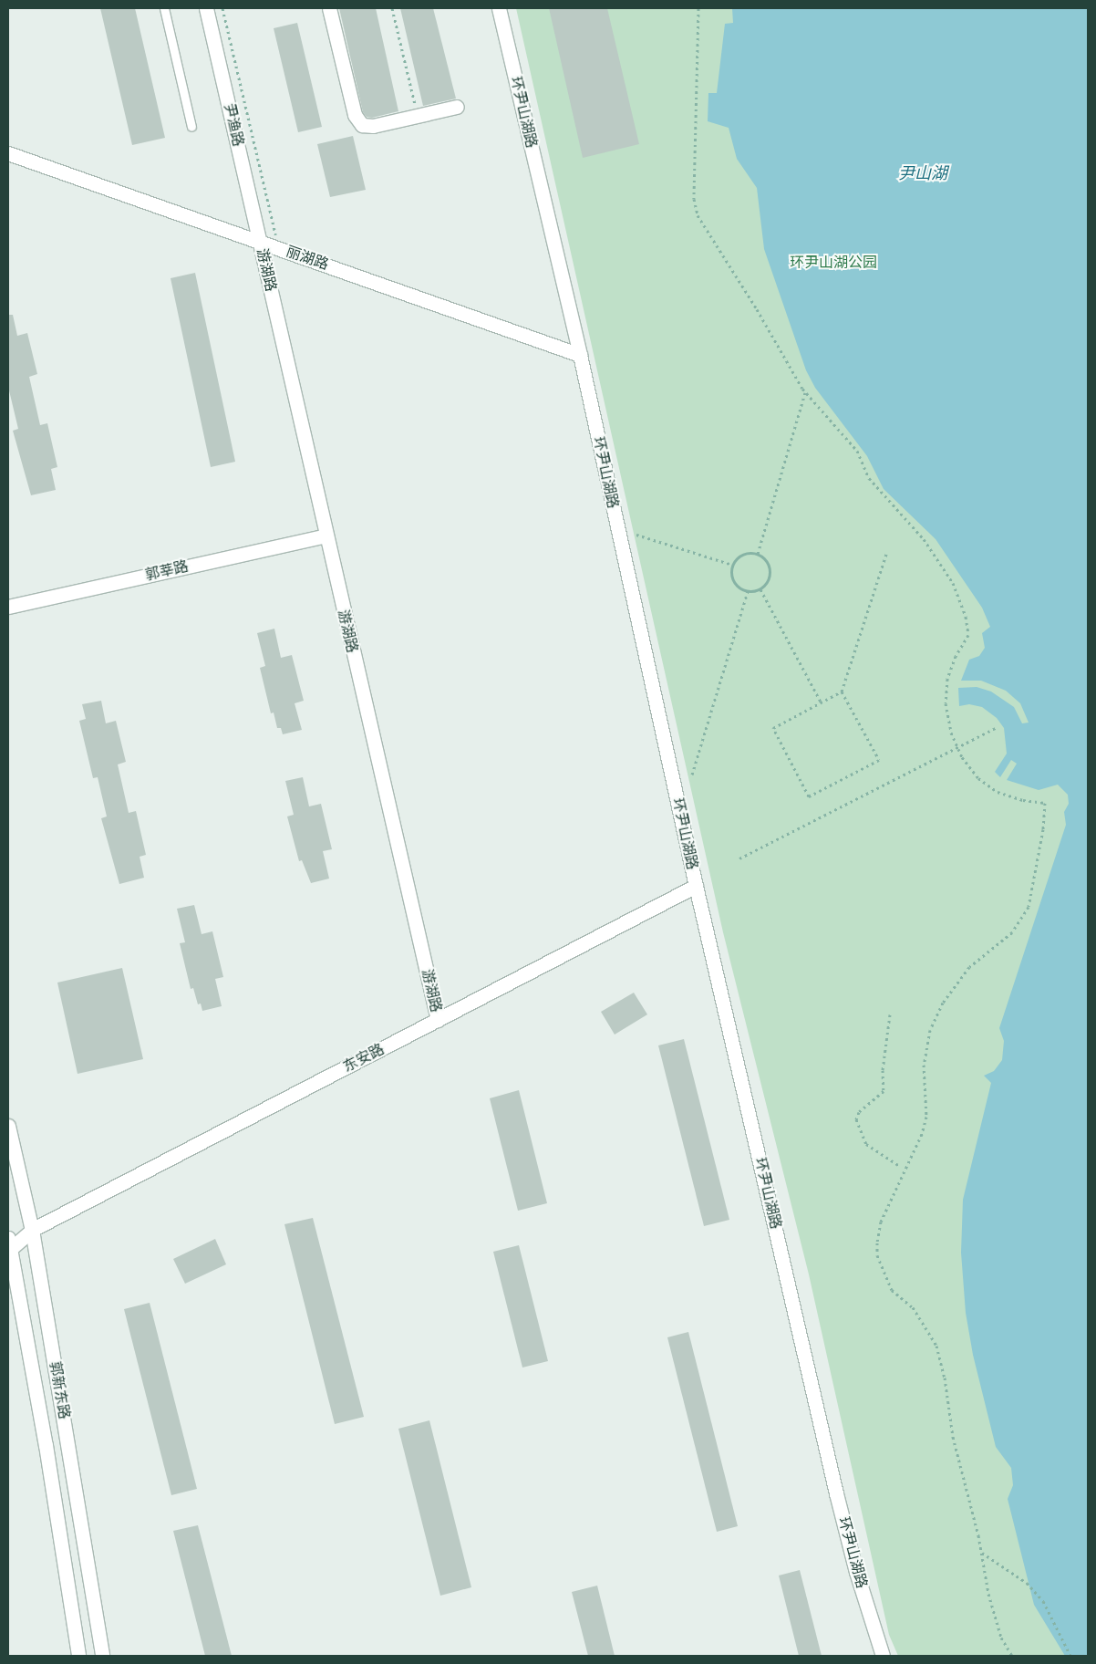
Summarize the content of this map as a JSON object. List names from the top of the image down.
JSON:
{
  "streets": {
    "street": [
      "环尹山湖路",
      "尹渔路",
      "丽湖路",
      "游湖路",
      "郭莘路",
      "东安路",
      "郭新东路"
    ]
  },
  "crossings": [
    ["环尹山湖路", "丽湖路"],
    ["环尹山湖路", "东安路"],
    ["尹渔路", "丽湖路"],
    ["尹渔路", "游湖路"],
    ["丽湖路", "游湖路"],
    ["游湖路", "郭莘路"],
    ["游湖路", "东安路"],
    ["东安路", "郭新东路"]
  ],
  "water": ["尹山湖"],
  "parks": ["环尹山湖公园"]
}
